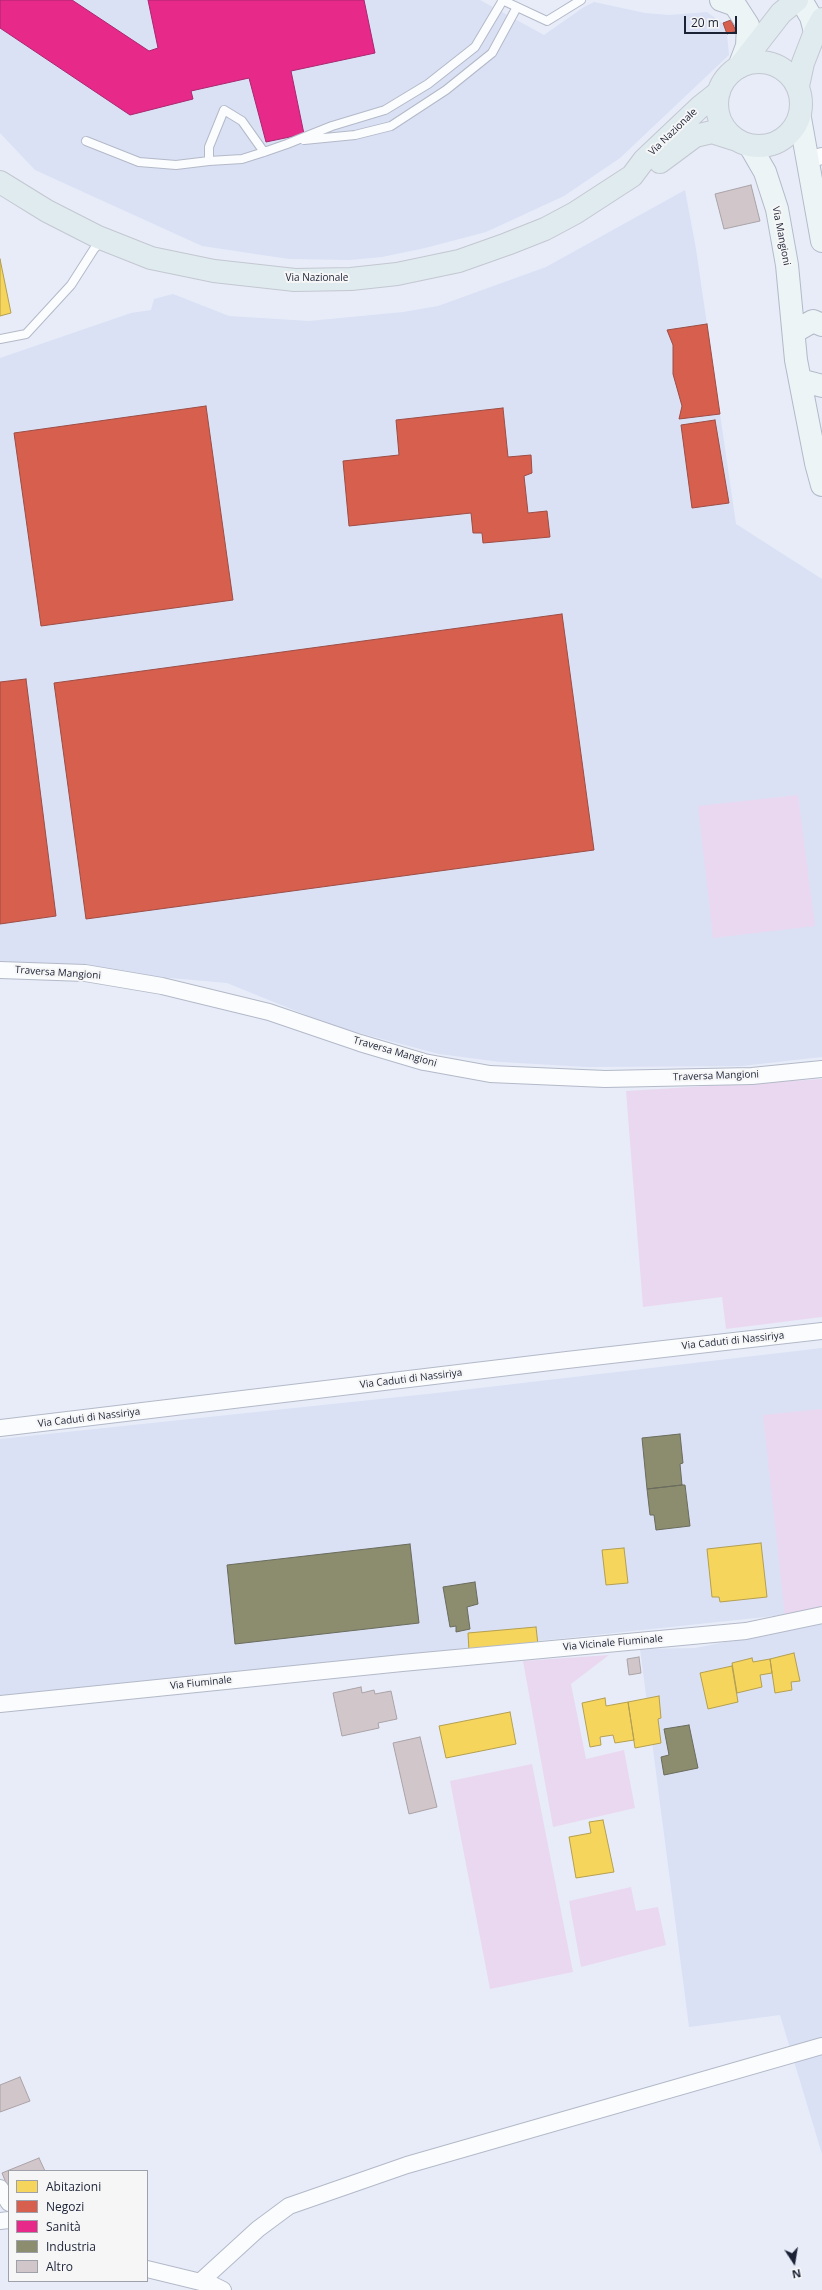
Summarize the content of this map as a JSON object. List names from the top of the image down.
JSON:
{
  "streets": {
    "main road": ["Via Nazionale"],
    "street": [
      "Via Mangioni",
      "Traversa Mangioni",
      "Via Caduti di Nassiriya",
      "Via Vicinale Fiuminale",
      "Via Fiuminale"
    ]
  },
  "crossings": [
    ["Via Nazionale", "Via Mangioni"],
    ["Via Vicinale Fiuminale", "Via Fiuminale"]
  ],
  "legend": [
    "Abitazioni",
    "Negozi",
    "Sanità",
    "Industria",
    "Altro"
  ],
  "scale_bar": "20 m",
  "north": "bottom"
}
